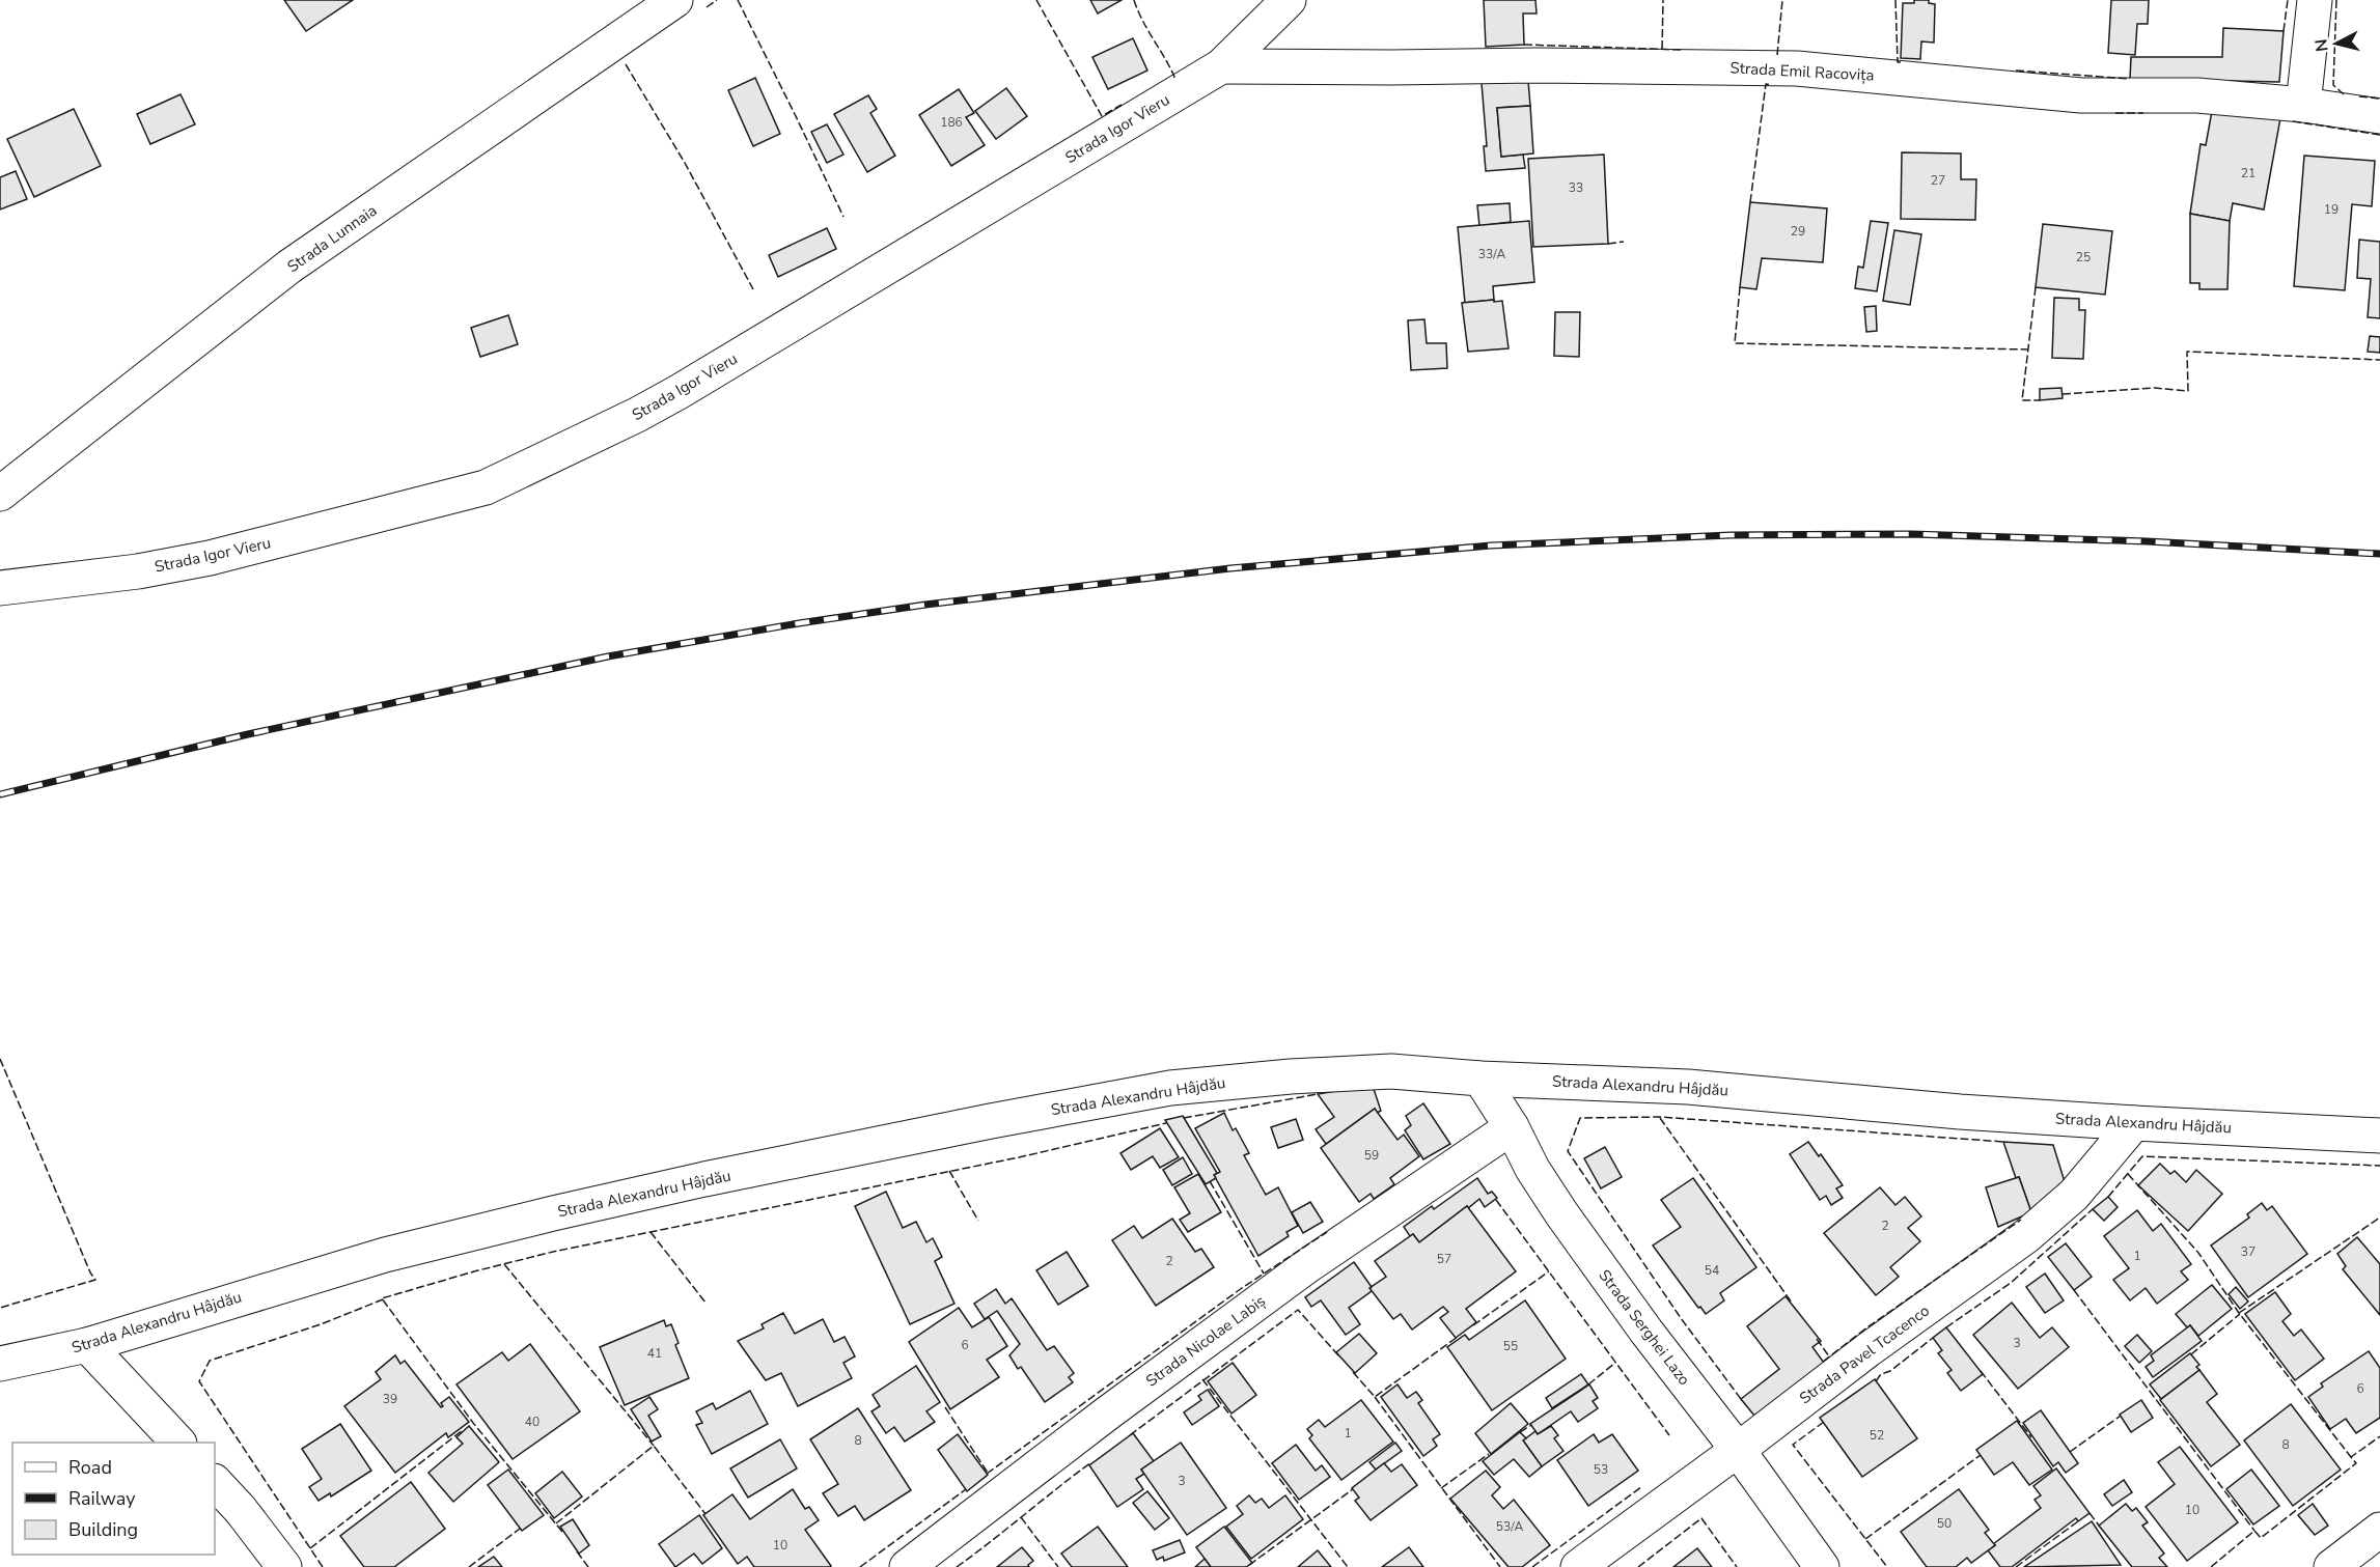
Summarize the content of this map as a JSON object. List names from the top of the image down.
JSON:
{
  "streets": {
    "street": [
      "Strada Emil Racovița",
      "Strada Igor Vieru",
      "Strada Lunnaia",
      "Strada Alexandru Hâjdău",
      "Strada Serghei Lazo",
      "Strada Nicolae Labiș",
      "Strada Pavel Tcacenco"
    ]
  },
  "crossings": [
    ["Strada Emil Racovița", "Strada Igor Vieru"],
    ["Strada Alexandru Hâjdău", "Strada Serghei Lazo"],
    ["Strada Alexandru Hâjdău", "Strada Pavel Tcacenco"],
    ["Strada Serghei Lazo", "Strada Nicolae Labiș"],
    ["Strada Serghei Lazo", "Strada Pavel Tcacenco"]
  ],
  "house_numbers": [
    "186",
    "21",
    "27",
    "33",
    "19",
    "29",
    "33/A",
    "25",
    "59",
    "2",
    "37",
    "1",
    "57",
    "2",
    "54",
    "3",
    "6",
    "55",
    "41",
    "6",
    "39",
    "40",
    "1",
    "52",
    "8",
    "8",
    "53",
    "3",
    "10",
    "50",
    "53/A",
    "10"
  ],
  "legend": ["Road", "Railway", "Building"],
  "north": "left"
}
